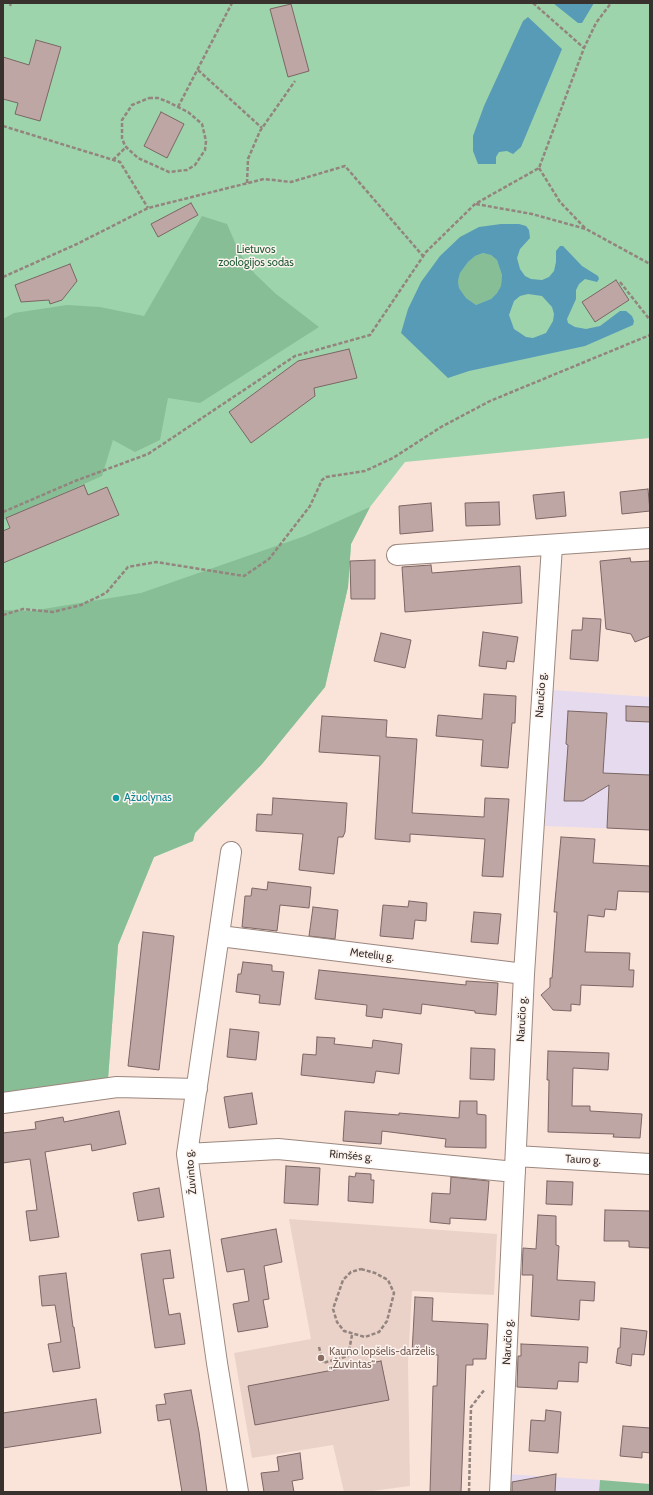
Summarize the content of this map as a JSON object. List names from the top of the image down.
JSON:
{
  "streets": {
    "street": [
      "Naručio g.",
      "Metelių g.",
      "Rimšės g.",
      "Tauro g.",
      "Žuvinto g."
    ]
  },
  "crossings": [
    ["Naručio g.", "Metelių g."],
    ["Naručio g.", "Rimšės g."],
    ["Naručio g.", "Tauro g."],
    ["Metelių g.", "Žuvinto g."],
    ["Rimšės g.", "Tauro g."],
    ["Rimšės g.", "Žuvinto g."]
  ],
  "parks": ["Lietuvos zoologijos sodas"],
  "places": ["Ąžuolynas", "Kauno lopšelis-darželis „Žuvintas“"]
}
